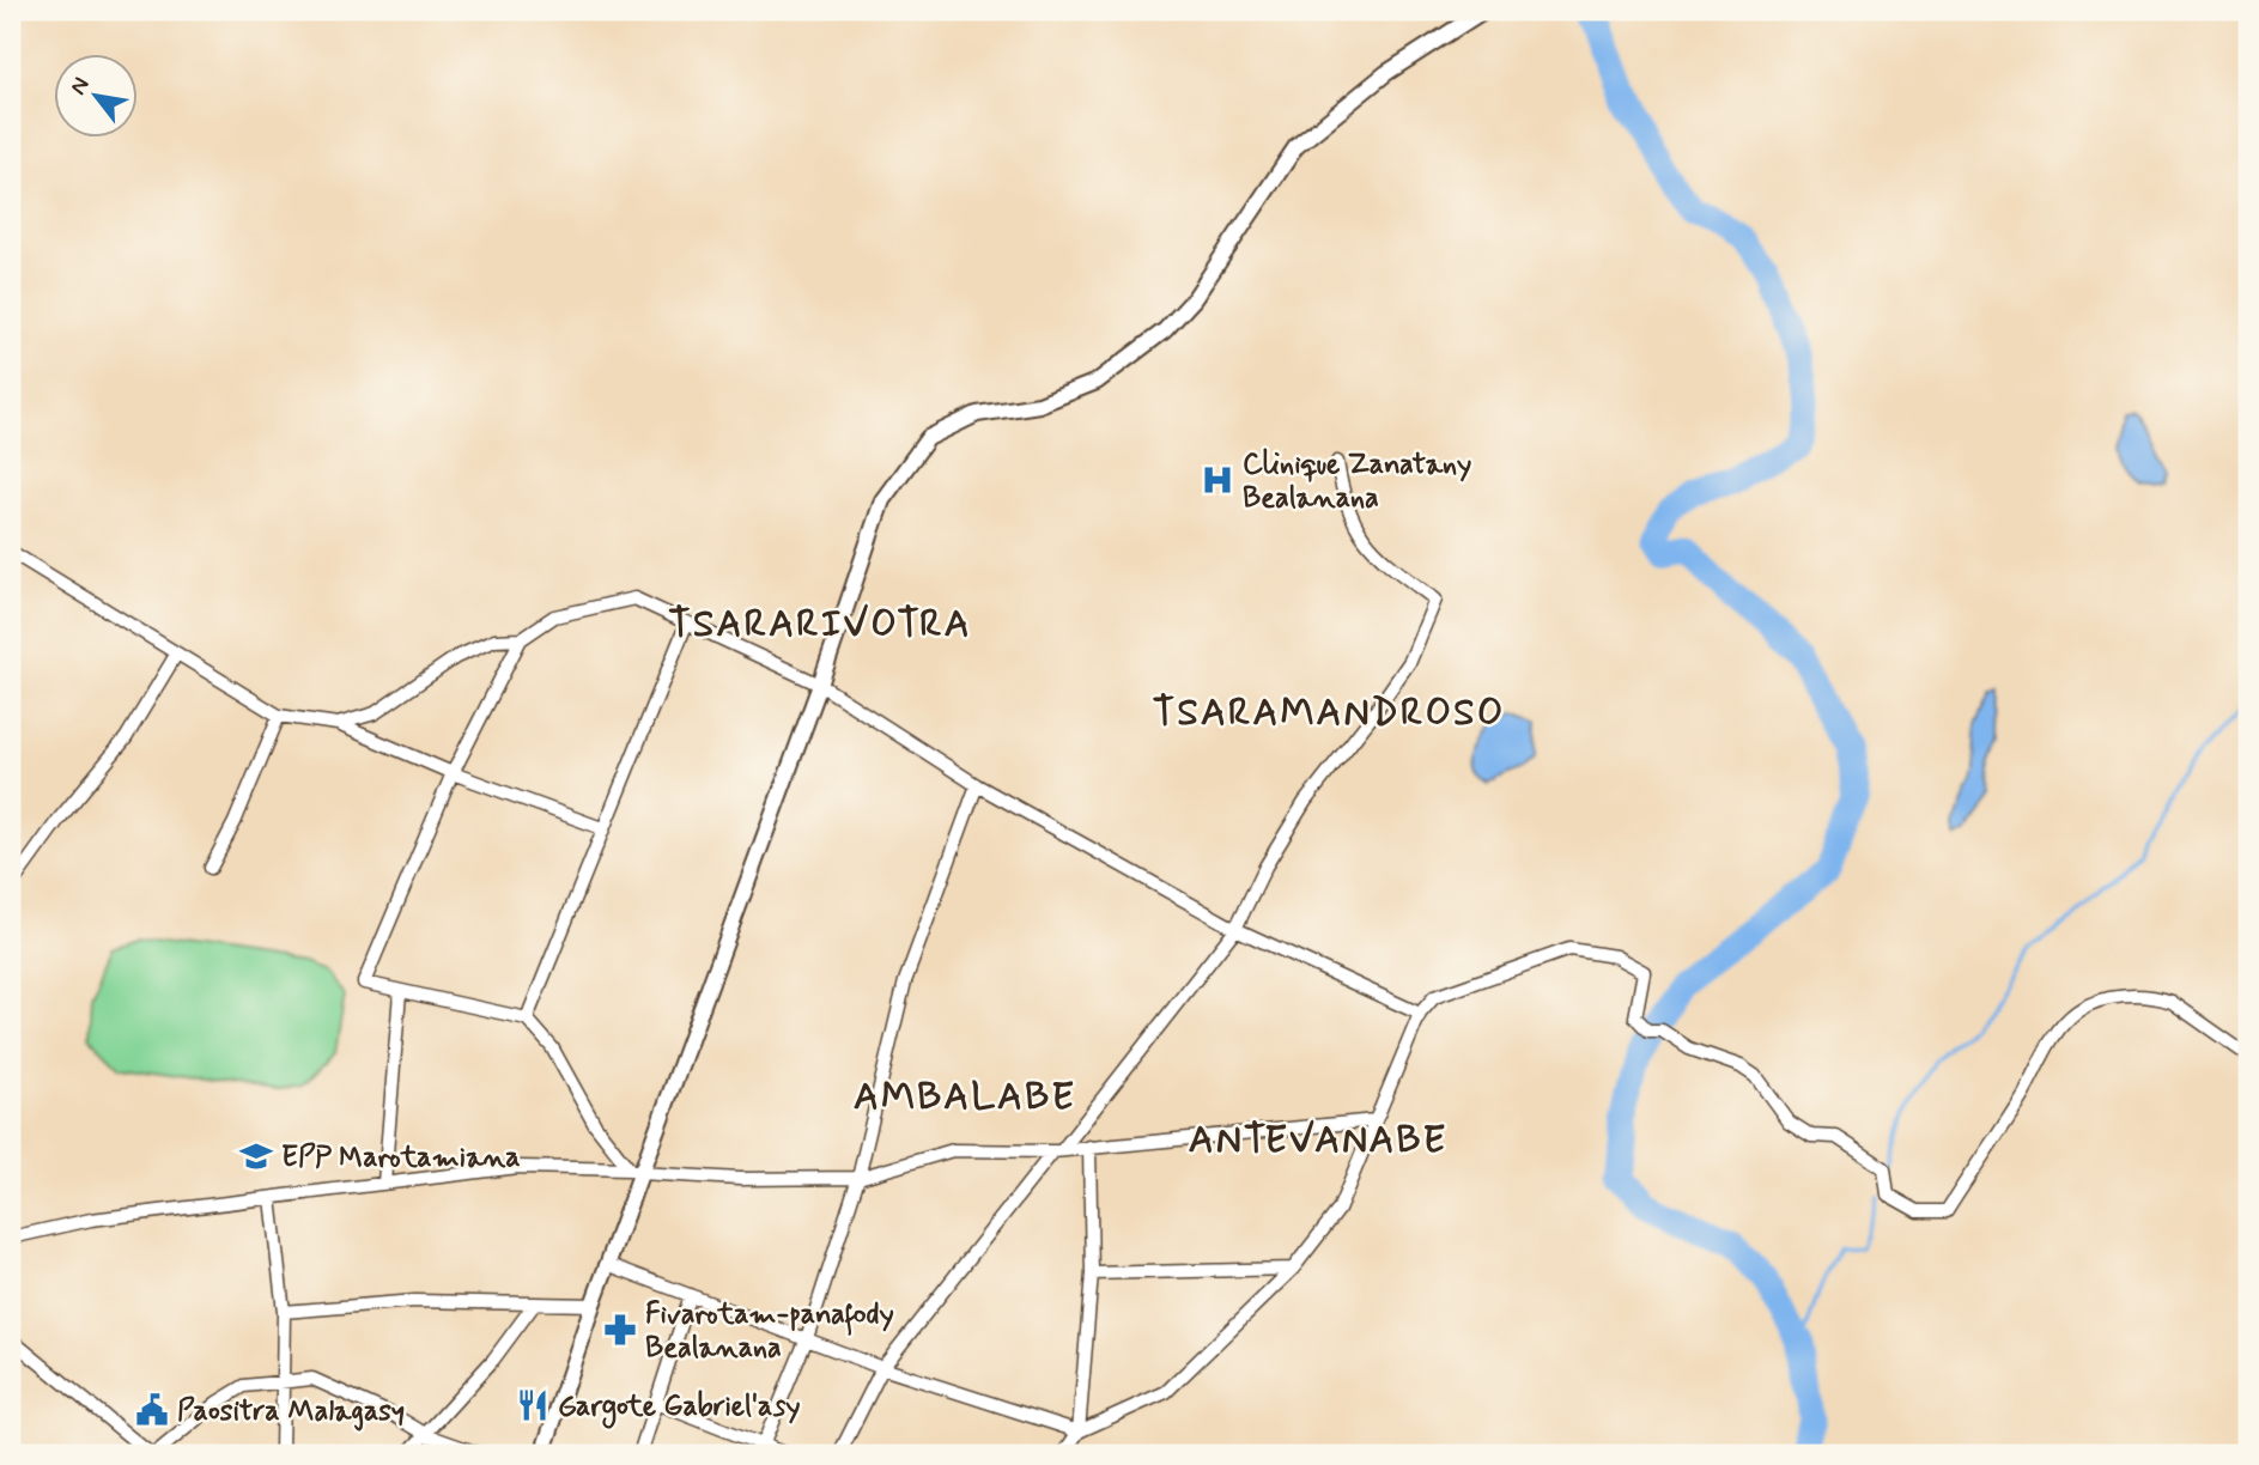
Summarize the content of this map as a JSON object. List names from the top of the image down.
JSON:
{
  "districts": [
    "TSARARIVOTRA",
    "TSARAMANDROSO",
    "AMBALABE",
    "ANTEVANABE"
  ],
  "places": {
    "hospital": ["Clinique Zanatany Bealanana"],
    "school or university": ["EPP Marotamiana"],
    "pharmacy": ["Fivarotam-panafody Bealanana"],
    "restaurant": ["Gargote Gabriel'asy"],
    "public building": ["Paositra Malagasy"]
  },
  "north": "top left"
}
